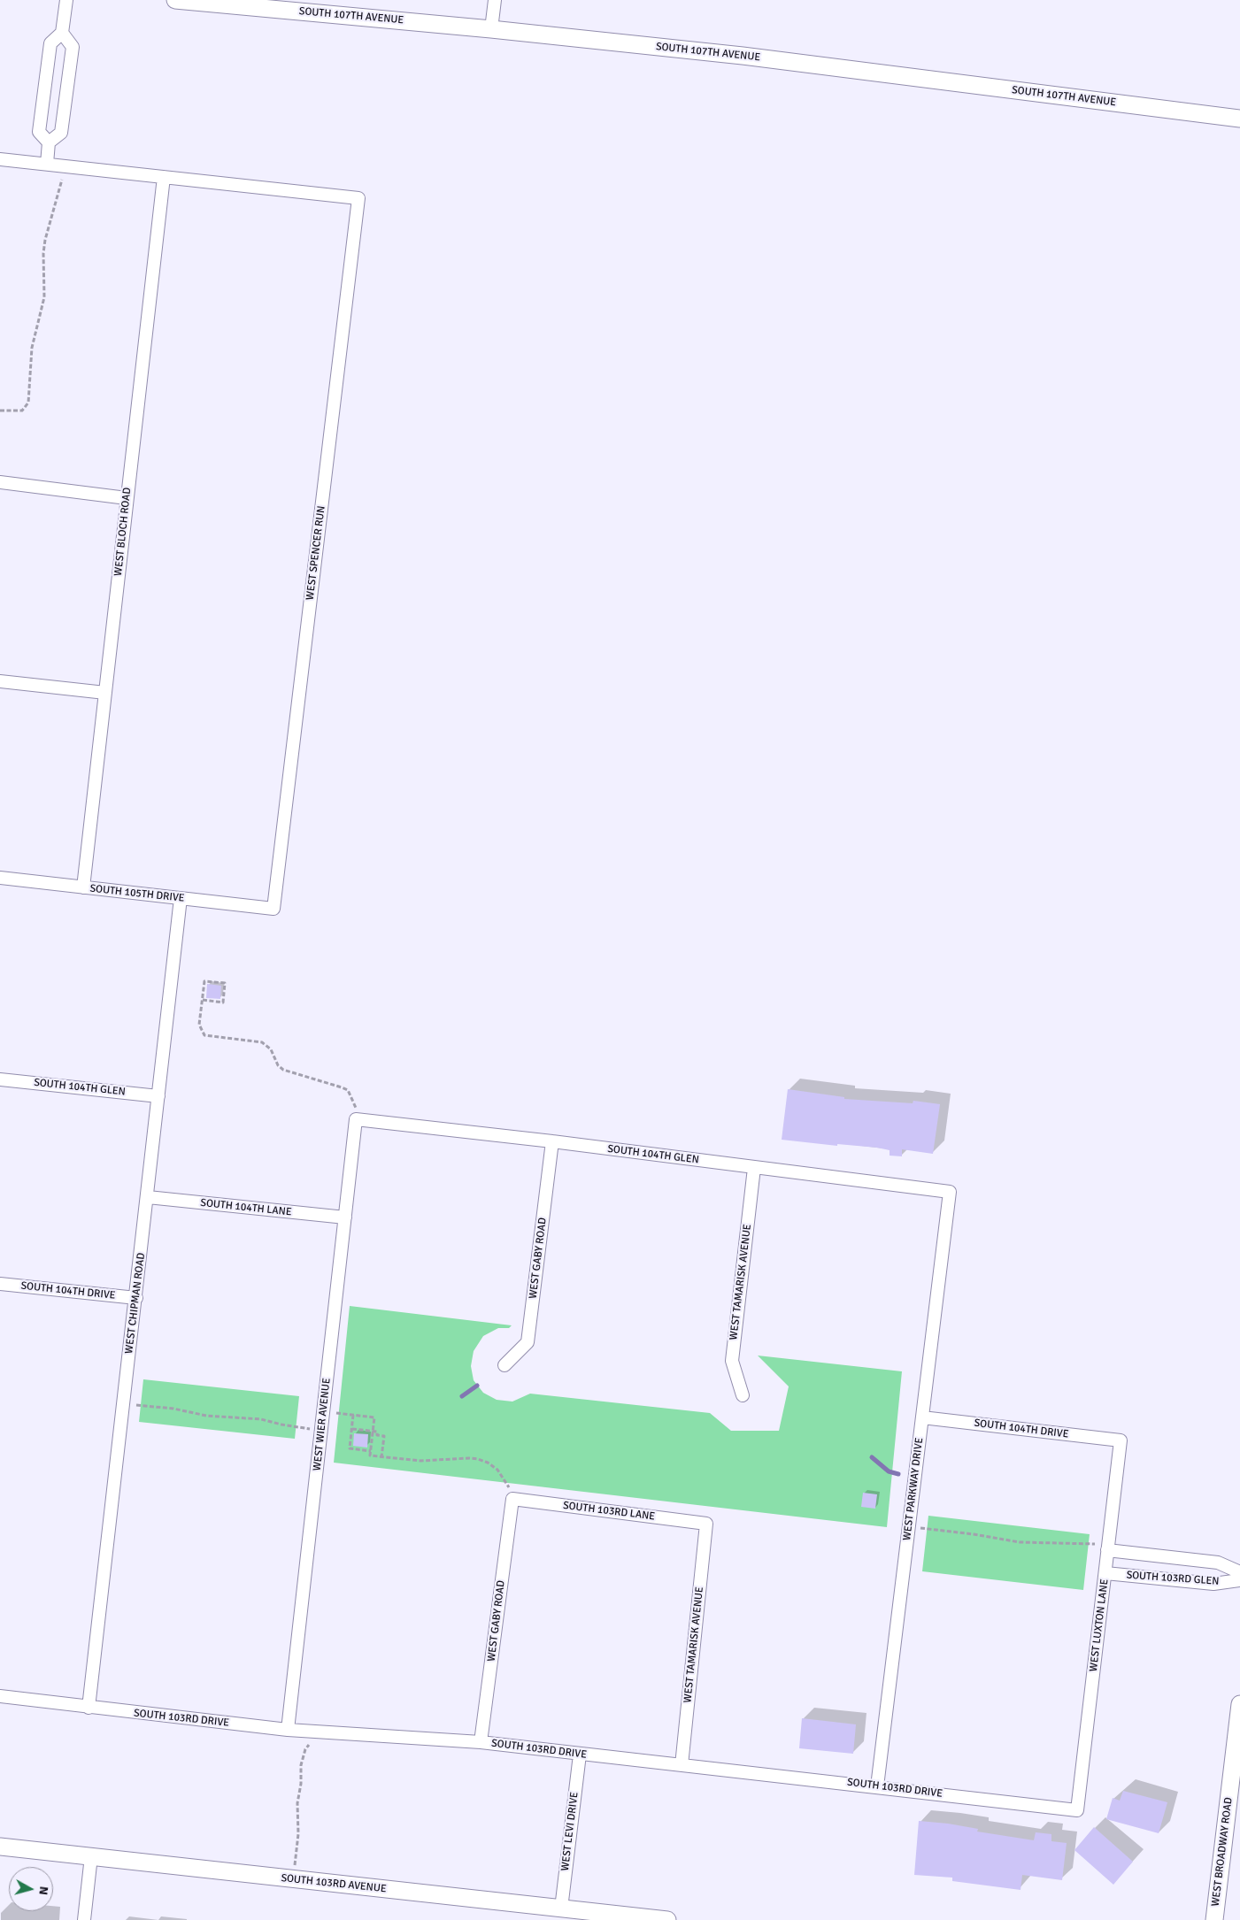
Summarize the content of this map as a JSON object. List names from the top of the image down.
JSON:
{
  "streets": {
    "main road": ["SOUTH 107TH AVENUE", "WEST BROADWAY ROAD", "SOUTH 103RD AVENUE"],
    "street": [
      "WEST BLOCH ROAD",
      "WEST SPENCER RUN",
      "SOUTH 105TH DRIVE",
      "SOUTH 104TH GLEN",
      "SOUTH 104TH LANE",
      "WEST GABY ROAD",
      "WEST TAMARISK AVENUE",
      "SOUTH 104TH DRIVE",
      "WEST CHIPMAN ROAD",
      "WEST WIER AVENUE",
      "WEST PARKWAY DRIVE",
      "SOUTH 103RD LANE",
      "SOUTH 103RD GLEN",
      "WEST LUXTON LANE",
      "SOUTH 103RD DRIVE",
      "WEST LEVI DRIVE"
    ]
  },
  "crossings": [
    ["WEST BLOCH ROAD", "WEST SPENCER RUN"],
    ["WEST BLOCH ROAD", "SOUTH 105TH DRIVE"],
    ["WEST SPENCER RUN", "SOUTH 105TH DRIVE"],
    ["SOUTH 105TH DRIVE", "WEST CHIPMAN ROAD"],
    ["SOUTH 104TH GLEN", "WEST GABY ROAD"],
    ["SOUTH 104TH GLEN", "WEST TAMARISK AVENUE"],
    ["SOUTH 104TH GLEN", "WEST CHIPMAN ROAD"],
    ["SOUTH 104TH GLEN", "WEST WIER AVENUE"],
    ["SOUTH 104TH GLEN", "WEST PARKWAY DRIVE"],
    ["SOUTH 104TH LANE", "WEST CHIPMAN ROAD"],
    ["SOUTH 104TH LANE", "WEST WIER AVENUE"],
    ["WEST GABY ROAD", "SOUTH 103RD LANE"],
    ["WEST GABY ROAD", "SOUTH 103RD DRIVE"],
    ["WEST TAMARISK AVENUE", "SOUTH 103RD LANE"],
    ["WEST TAMARISK AVENUE", "SOUTH 103RD DRIVE"],
    ["SOUTH 104TH DRIVE", "WEST CHIPMAN ROAD"],
    ["SOUTH 104TH DRIVE", "WEST PARKWAY DRIVE"],
    ["SOUTH 104TH DRIVE", "WEST LUXTON LANE"],
    ["WEST CHIPMAN ROAD", "SOUTH 103RD DRIVE"],
    ["WEST WIER AVENUE", "SOUTH 103RD DRIVE"],
    ["WEST PARKWAY DRIVE", "SOUTH 103RD DRIVE"],
    ["SOUTH 103RD GLEN", "WEST LUXTON LANE"],
    ["WEST LUXTON LANE", "SOUTH 103RD DRIVE"],
    ["SOUTH 103RD DRIVE", "WEST LEVI DRIVE"],
    ["WEST LEVI DRIVE", "SOUTH 103RD AVENUE"]
  ],
  "north": "right"
}
